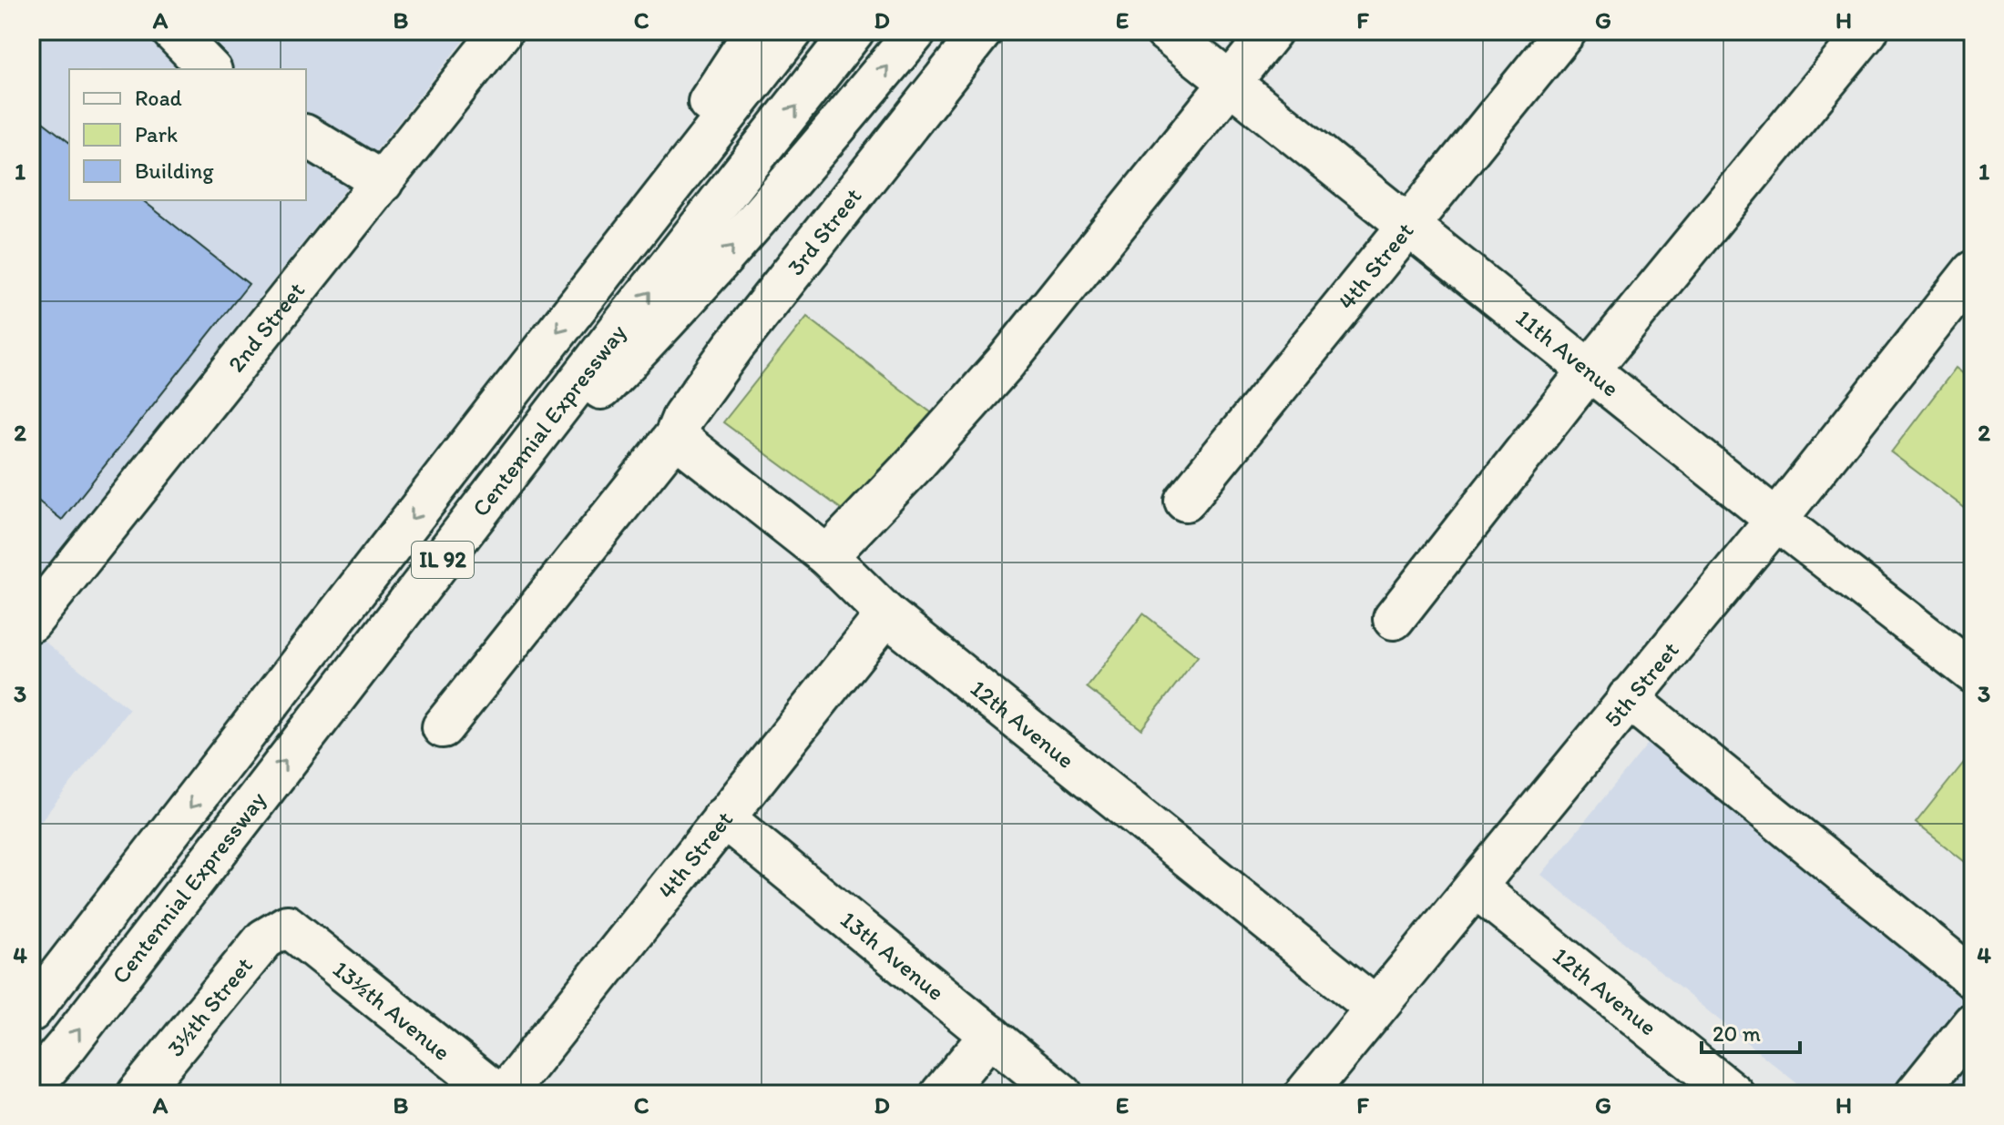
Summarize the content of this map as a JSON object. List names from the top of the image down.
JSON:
{
  "streets": {
    "main road": [
      "3rd Street",
      "4th Street",
      "2nd Street",
      "11th Avenue",
      "Centennial Expressway",
      "IL 92",
      "5th Street",
      "12th Avenue",
      "13th Avenue",
      "3½th Street",
      "13½th Avenue"
    ]
  },
  "crossings": [
    ["3rd Street", "12th Avenue"],
    ["4th Street", "11th Avenue"],
    ["4th Street", "12th Avenue"],
    ["4th Street", "13th Avenue"],
    ["11th Avenue", "5th Street"],
    ["5th Street", "12th Avenue"],
    ["3½th Street", "13½th Avenue"]
  ],
  "legend": ["Road", "Park", "Building"],
  "scale_bar": "20 m",
  "grid": {
    "columns": [
      "A",
      "B",
      "C",
      "D",
      "E",
      "F",
      "G",
      "H"
    ],
    "rows": [
      "1",
      "2",
      "3",
      "4"
    ]
  }
}
